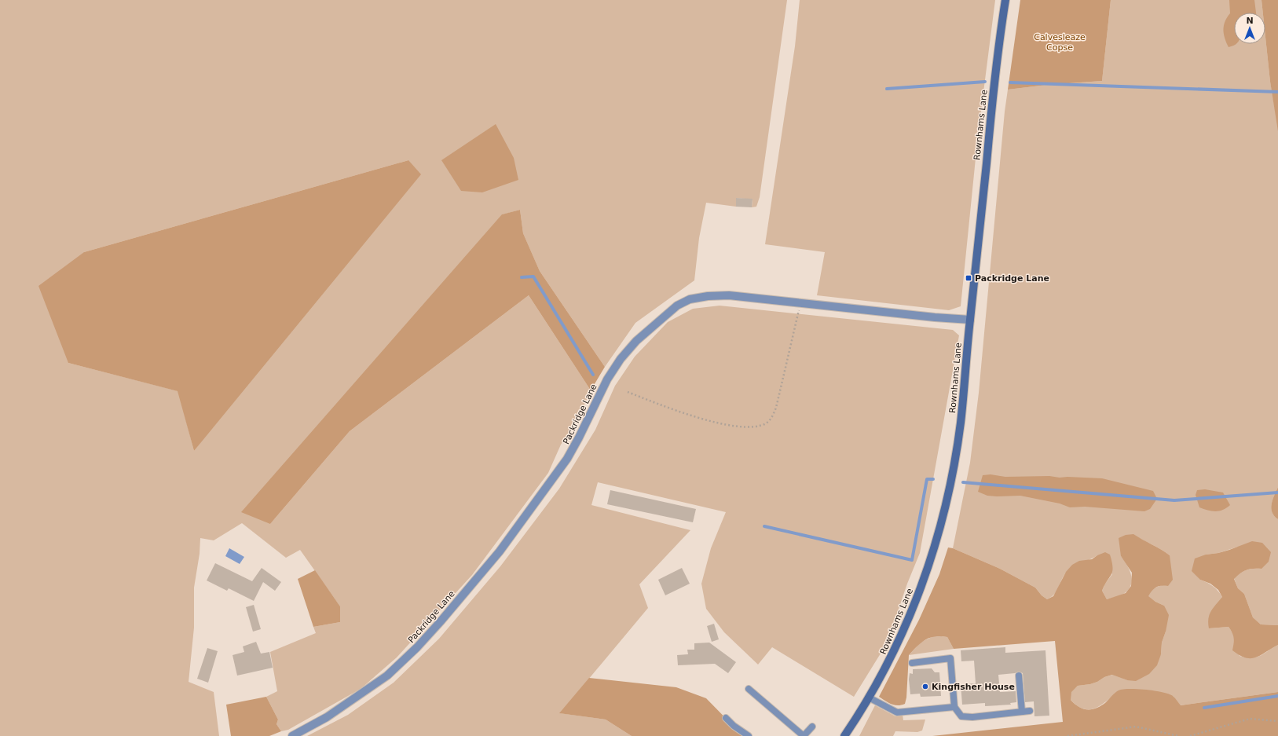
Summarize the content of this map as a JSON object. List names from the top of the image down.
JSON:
{
  "streets": {
    "street": ["Rownhams Lane", "Packridge Lane"]
  },
  "crossings": [
    ["Rownhams Lane", "Packridge Lane"]
  ],
  "parks": ["Calvesleaze Copse"],
  "places": {
    "transit": ["Packridge Lane"],
    "other": ["Kingfisher House"]
  },
  "north": "top"
}
